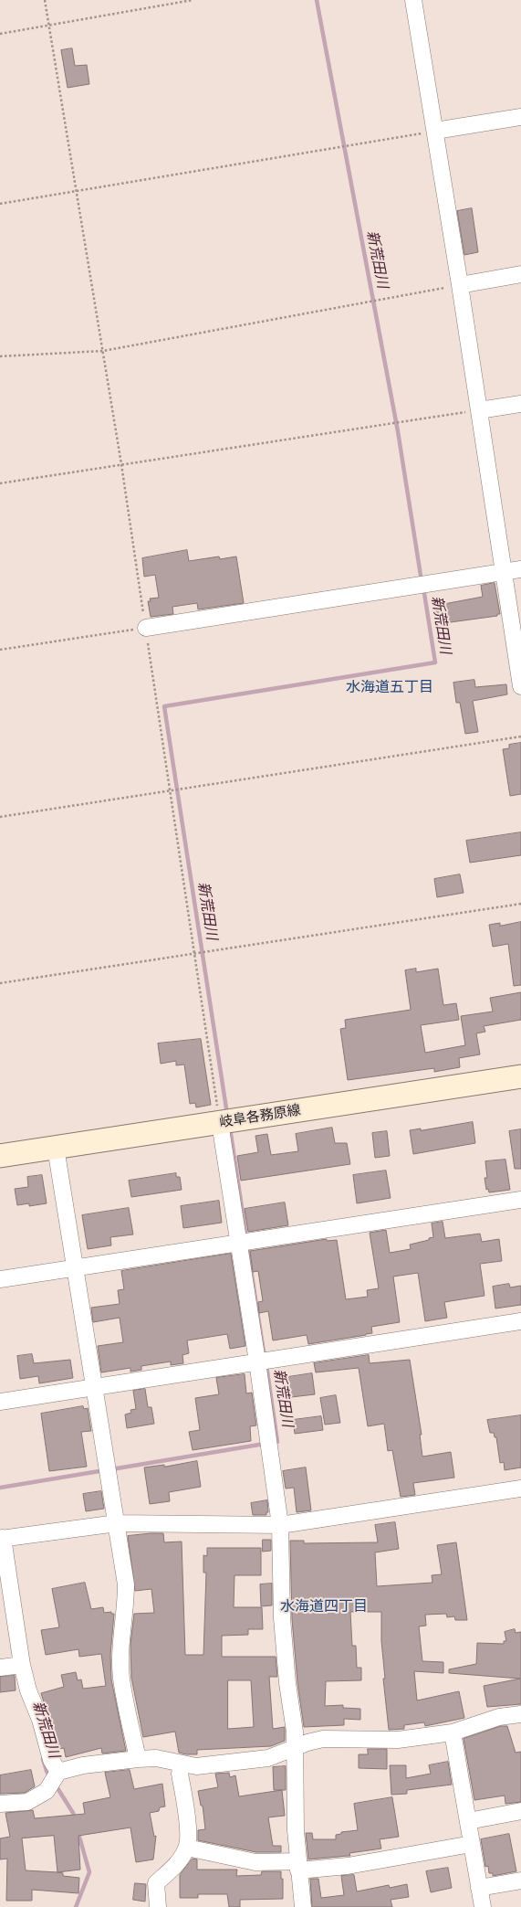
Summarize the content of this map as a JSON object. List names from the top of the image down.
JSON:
{
  "streets": {
    "main road": ["岐阜各務原線"]
  },
  "districts": ["水海道五丁目", "水海道四丁目"],
  "water": ["新荒田川"]
}
